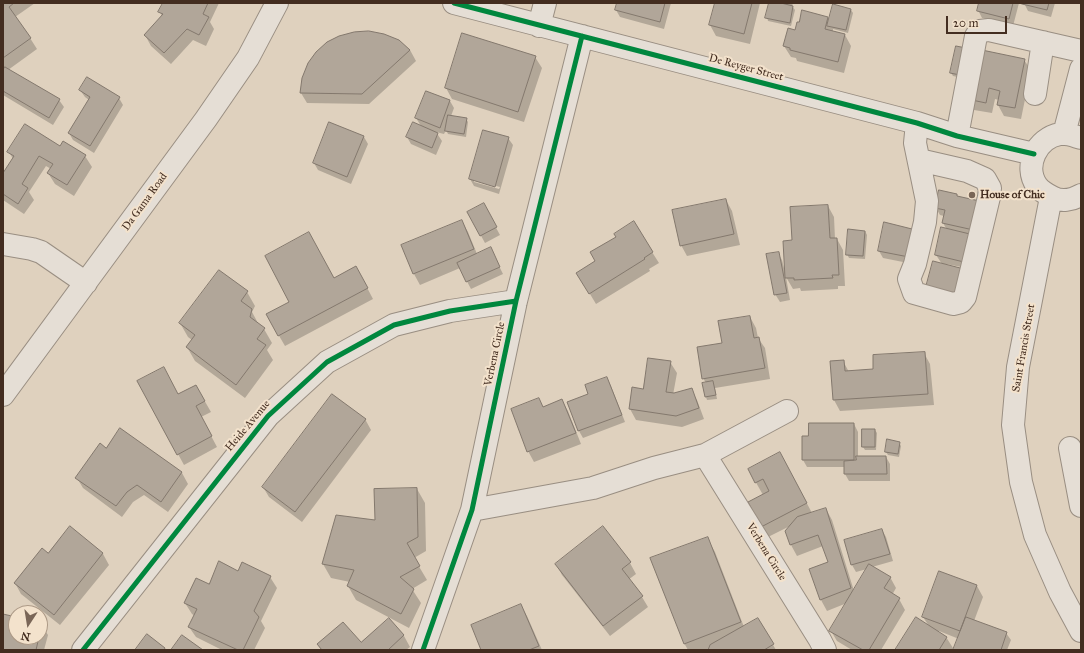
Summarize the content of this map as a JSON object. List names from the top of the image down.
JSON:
{
  "streets": {
    "street": [
      "De Reyger Street",
      "Da Gama Road",
      "Saint Francis Street",
      "Verbena Circle",
      "Heide Avenue"
    ]
  },
  "crossings": [
    ["De Reyger Street", "Verbena Circle"],
    ["Verbena Circle", "Heide Avenue"]
  ],
  "places": ["House of Chic"],
  "scale_bar": "20 m",
  "north": "bottom"
}
